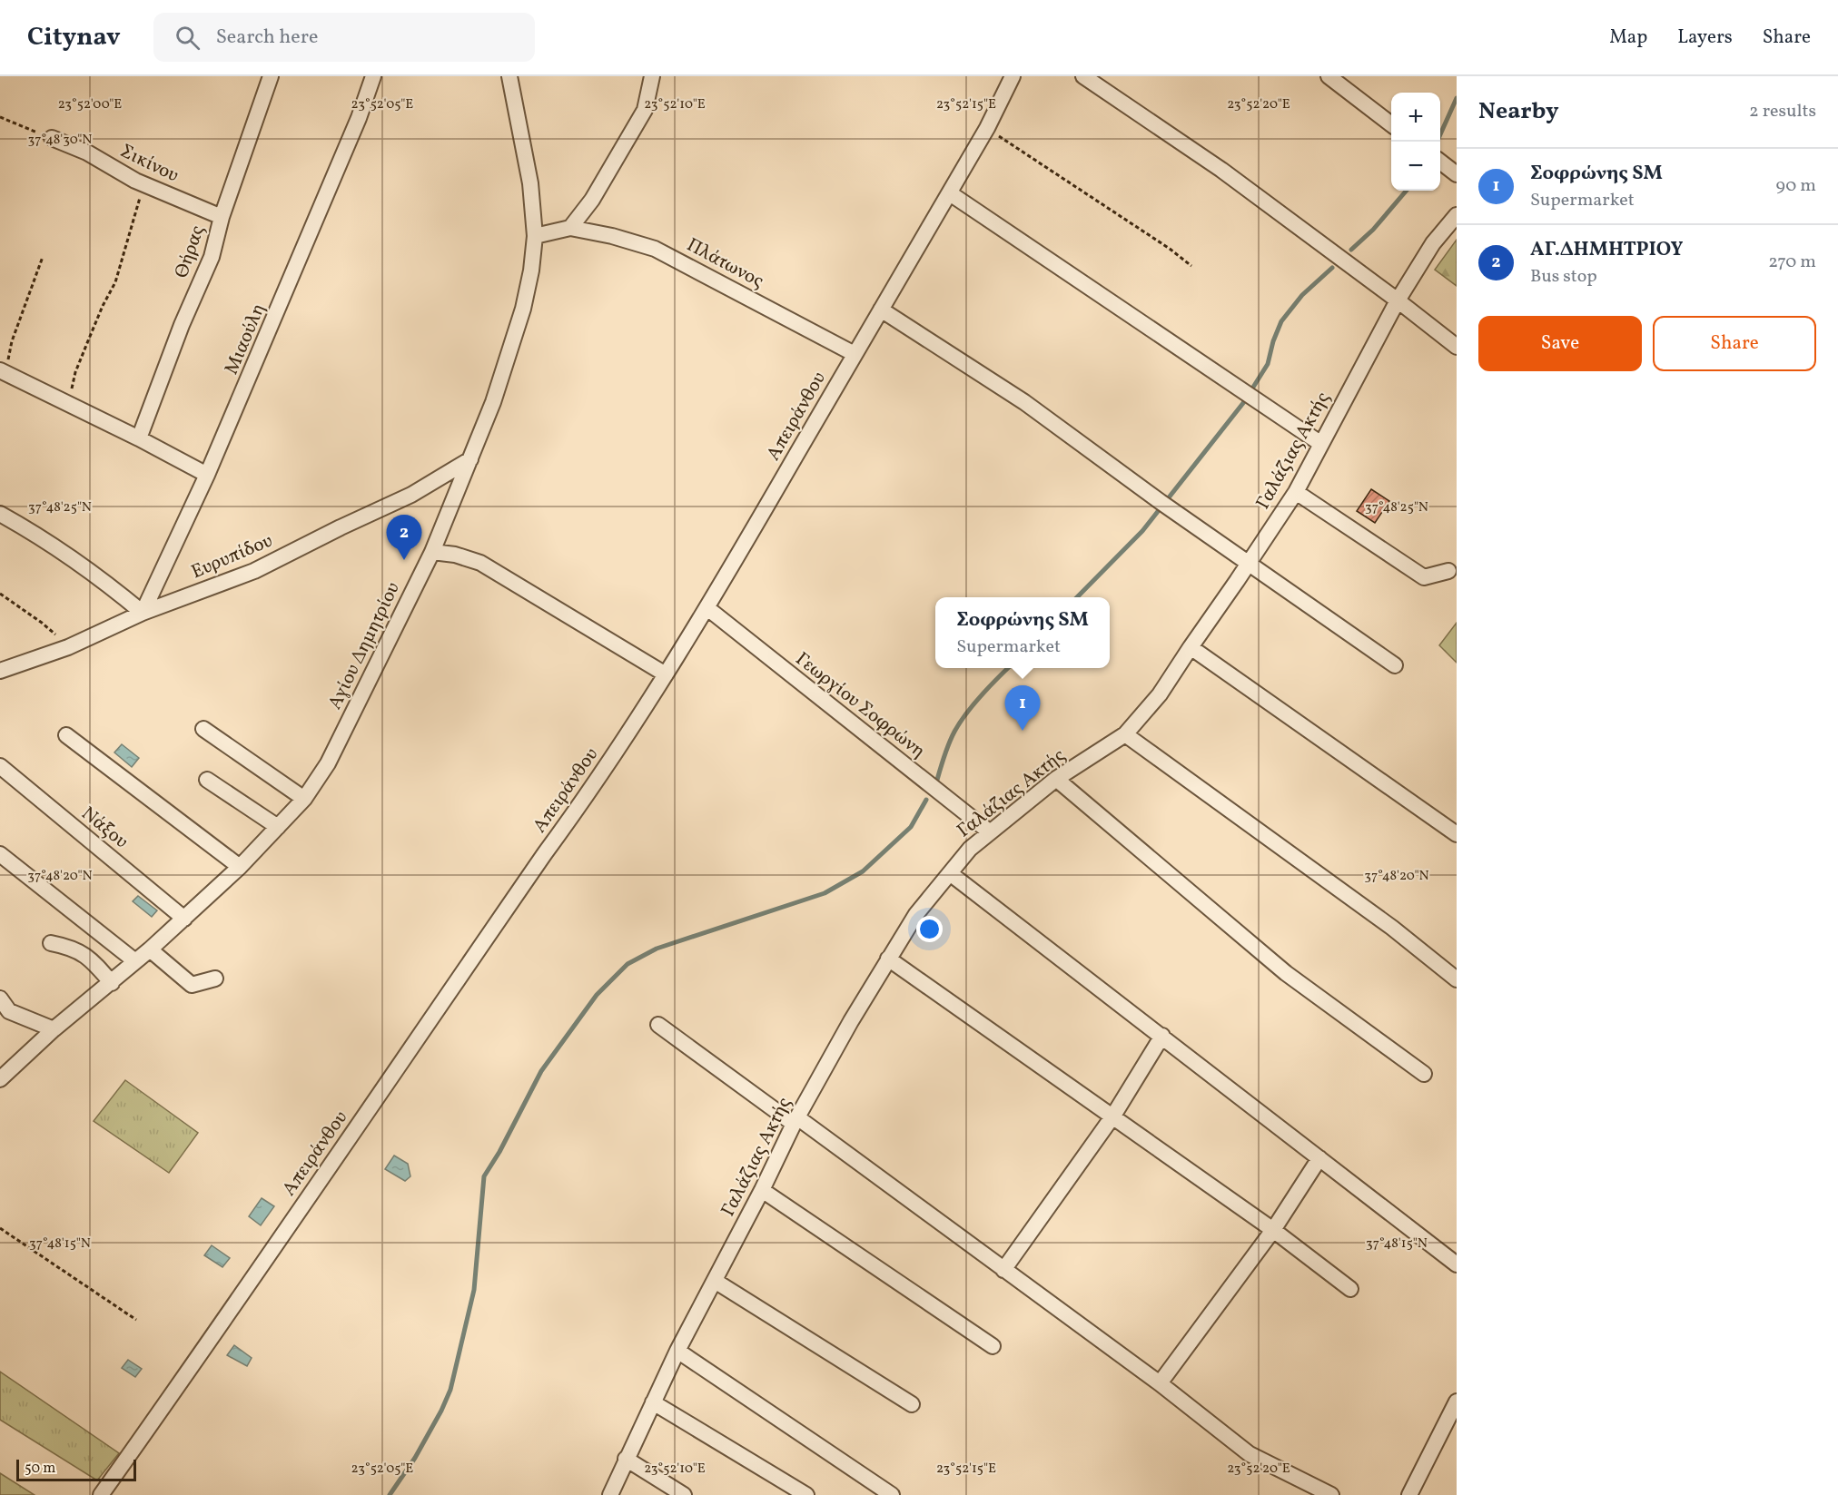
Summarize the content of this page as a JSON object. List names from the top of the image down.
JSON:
{
  "streets": {
    "street": [
      "Σικίνου",
      "Θήρας",
      "Πλάτωνος",
      "Μιαούλη",
      "Απειράνθου",
      "Γαλάζιας Ακτής",
      "Ευρυπίδου",
      "Αγίου Δημητρίου",
      "Γεωργίου Σοφρώνη",
      "Νάξου"
    ]
  },
  "crossings": [
    ["Σικίνου", "Θήρας"],
    ["Πλάτωνος", "Απειράνθου"],
    ["Μιαούλη", "Ευρυπίδου"],
    ["Απειράνθου", "Γεωργίου Σοφρώνη"],
    ["Γαλάζιας Ακτής", "Γεωργίου Σοφρώνη"],
    ["Ευρυπίδου", "Αγίου Δημητρίου"],
    ["Αγίου Δημητρίου", "Νάξου"]
  ],
  "scale_bar": "50 m",
  "page": {
    "header": "Citynav",
    "search": "Search here",
    "nav": ["Map", "Layers", "Share"],
    "heading": ["Nearby", "2 results"],
    "map_buttons": ["+", "−"],
    "list": [
      {
        "mark": "1",
        "name": "Σοφρώνης SM",
        "note": "Supermarket",
        "value": "90 m"
      },
      {
        "mark": "2",
        "name": "ΑΓ.ΔΗΜΗΤΡΙΟΥ",
        "note": "Bus stop",
        "value": "270 m"
      }
    ],
    "buttons": ["Save", "Share"],
    "pins": ["2", "1"],
    "popup": ["Σοφρώνης SM", "Supermarket"],
    "scale": "50 m"
  },
  "coordinates": [
    "23°52'00\"E",
    "23°52'05\"E",
    "23°52'10\"E",
    "23°52'15\"E",
    "23°52'20\"E",
    "37°48'30\"N",
    "37°48'25\"N",
    "37°48'20\"N",
    "37°48'15\"N"
  ]
}
